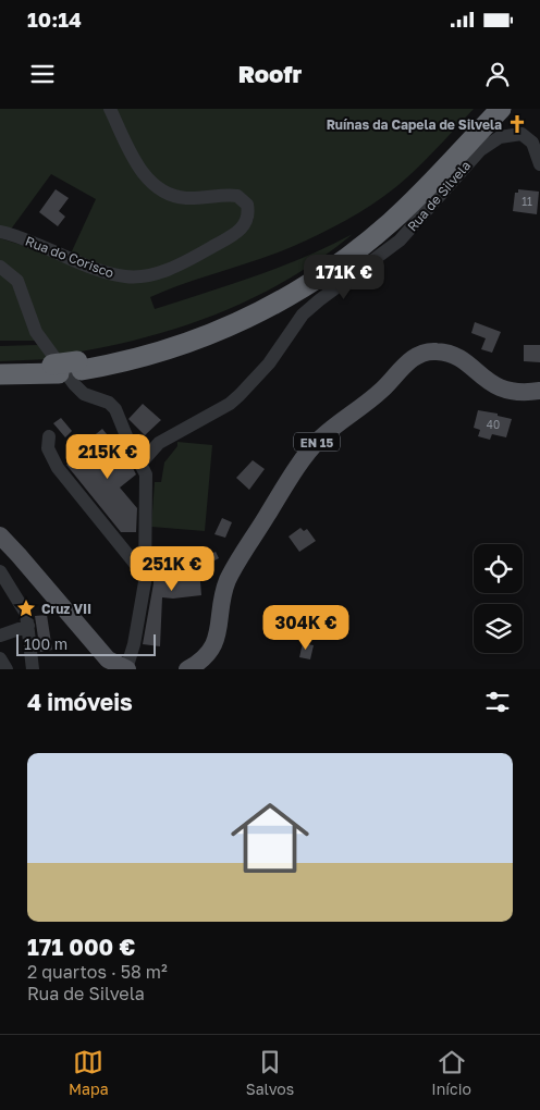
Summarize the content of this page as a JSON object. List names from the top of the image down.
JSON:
{
  "streets": {
    "main road": ["EN 15"],
    "street": ["Rua de Silvela", "Rua do Corisco"]
  },
  "places": {
    "church": ["Ruínas da Capela de Silvela"],
    "place": ["Cruz VII"]
  },
  "house_numbers": ["11", "40"],
  "scale_bar": "100 m",
  "page": {
    "status": "10:14",
    "header": "Roofr",
    "price": [
      "171K €",
      "215K €",
      "251K €",
      "304K €"
    ],
    "scale": "100 m",
    "heading": "4 imóveis",
    "list": [
      {
        "name": "171 000 €",
        "note": "2 quartos · 58 m² · Rua de Silvela"
      }
    ],
    "tabs": ["Mapa", "Salvos", "Início"]
  }
}
